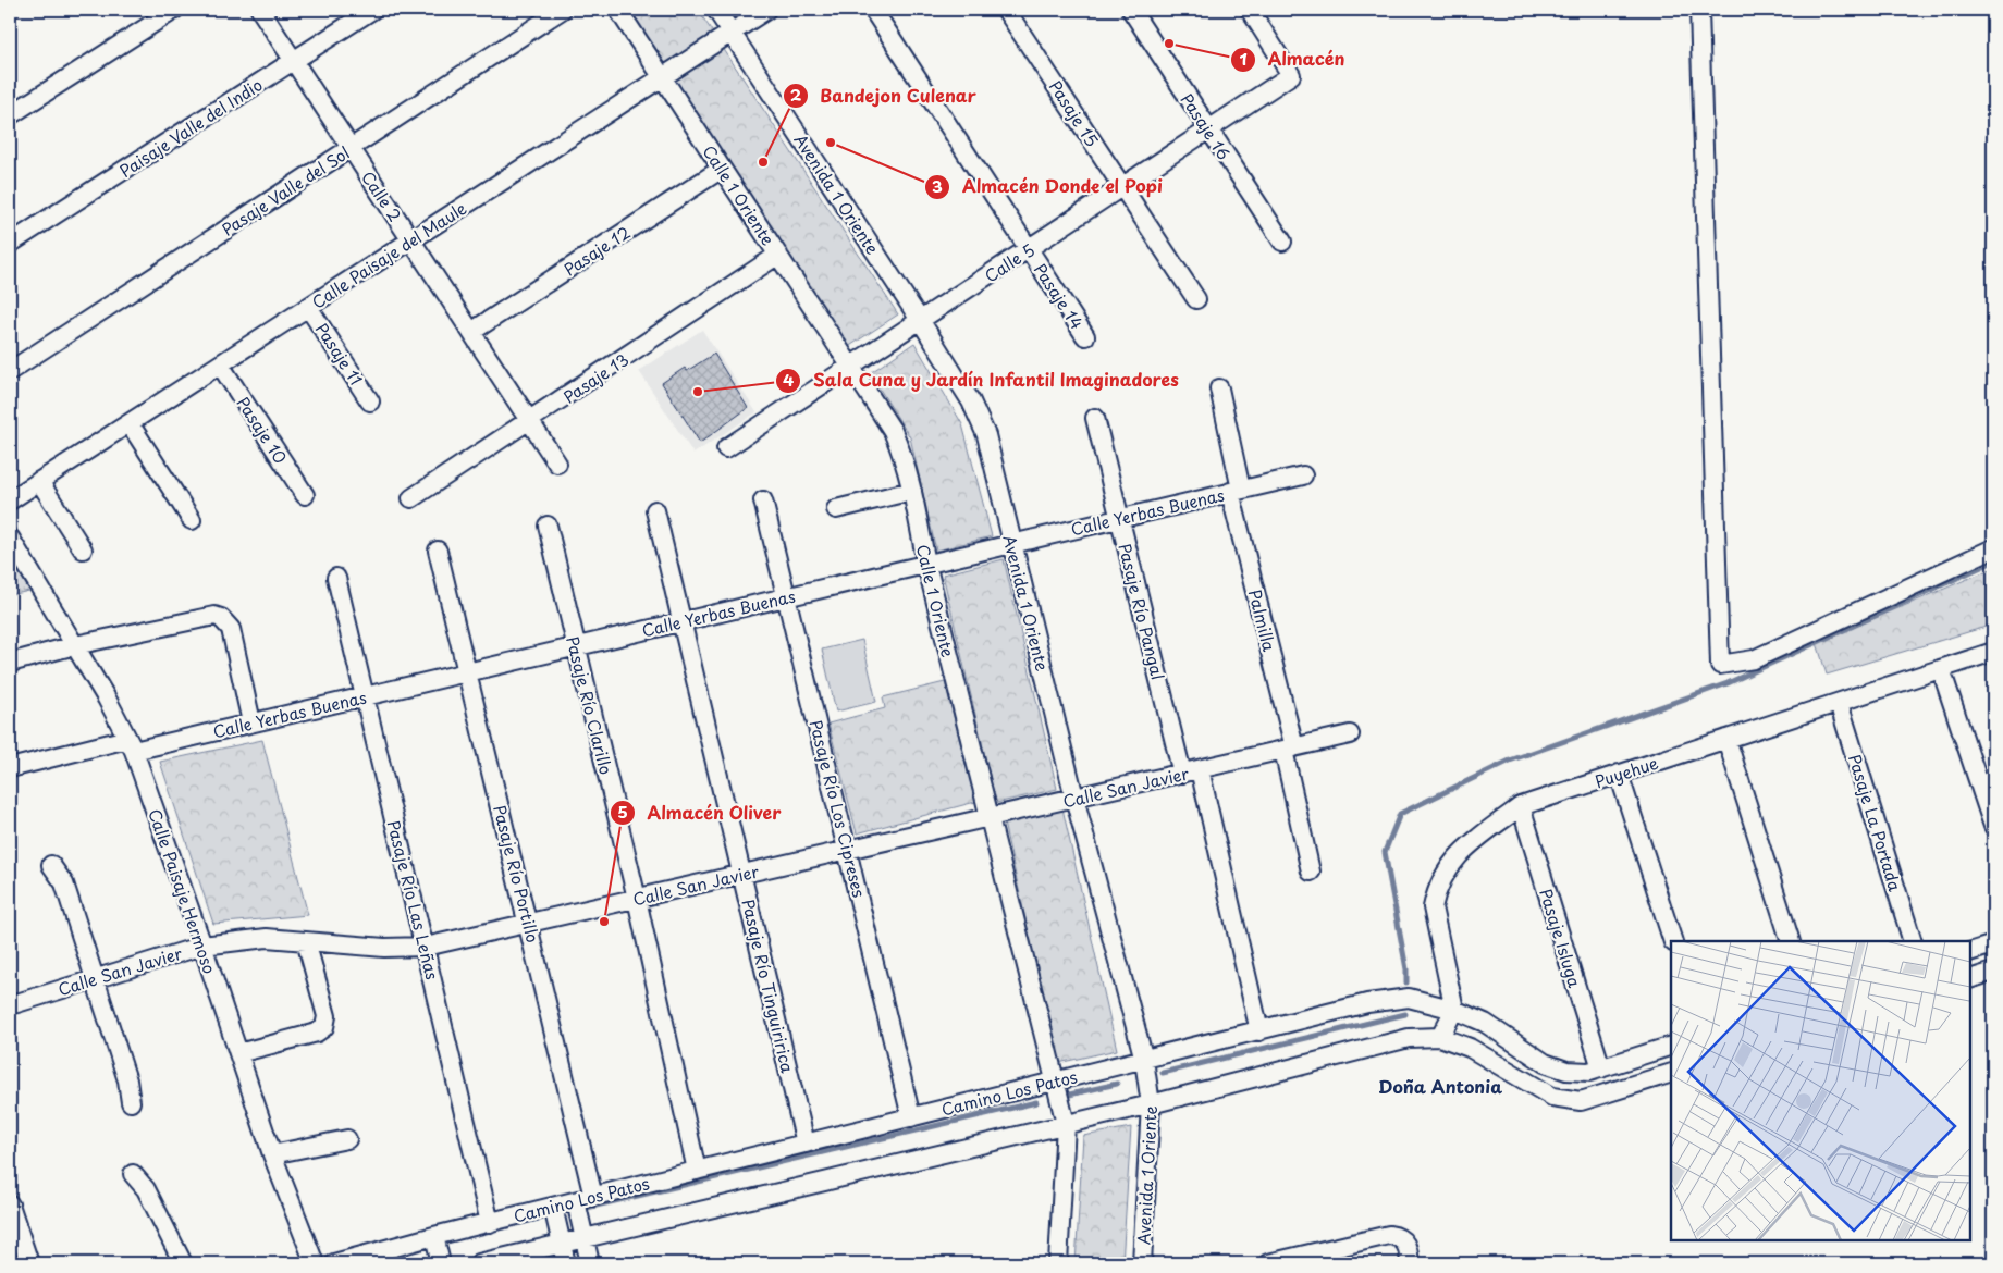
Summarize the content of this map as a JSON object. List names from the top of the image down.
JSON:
{
  "streets": {
    "street": [
      "Pasaje 15",
      "Pasaje 16",
      "Paisaje Valle del Indio",
      "Pasaje Valle del Sol",
      "Avenida 1 Oriente",
      "Calle 1 Oriente",
      "Calle 2",
      "Pasaje 12",
      "Calle Paisaje del Maule",
      "Calle 5",
      "Pasaje 14",
      "Pasaje 11",
      "Pasaje 13",
      "Pasaje 10",
      "Calle Yerbas Buenas",
      "Pasaje Río Pangal",
      "Palmilla",
      "Pasaje Río Clarillo",
      "Puyehue",
      "Calle San Javier",
      "Pasaje Río Los Cipreses",
      "Pasaje La Portada",
      "Pasaje Río Portillo",
      "Calle Paisaje Hermoso",
      "Pasaje Río Las Leñas",
      "Pasaje Isluga",
      "Pasaje Río Tinguiririca",
      "Camino Los Patos"
    ]
  },
  "crossings": [
    ["Pasaje 15", "Calle 5"],
    ["Pasaje 16", "Calle 5"],
    ["Paisaje Valle del Indio", "Calle 2"],
    ["Pasaje Valle del Sol", "Calle 2"],
    ["Avenida 1 Oriente", "Calle Paisaje del Maule"],
    ["Avenida 1 Oriente", "Calle 5"],
    ["Avenida 1 Oriente", "Calle Yerbas Buenas"],
    ["Avenida 1 Oriente", "Calle San Javier"],
    ["Avenida 1 Oriente", "Camino Los Patos"],
    ["Calle 1 Oriente", "Pasaje 12"],
    ["Calle 1 Oriente", "Calle Paisaje del Maule"],
    ["Calle 1 Oriente", "Calle 5"],
    ["Calle 1 Oriente", "Pasaje 13"],
    ["Calle 1 Oriente", "Calle Yerbas Buenas"],
    ["Calle 1 Oriente", "Calle San Javier"],
    ["Calle 1 Oriente", "Camino Los Patos"],
    ["Calle 2", "Pasaje 12"],
    ["Calle 2", "Calle Paisaje del Maule"],
    ["Calle 2", "Pasaje 13"],
    ["Calle Paisaje del Maule", "Pasaje 11"],
    ["Calle Paisaje del Maule", "Pasaje 10"],
    ["Calle 5", "Pasaje 14"],
    ["Calle Yerbas Buenas", "Pasaje Río Pangal"],
    ["Calle Yerbas Buenas", "Palmilla"],
    ["Calle Yerbas Buenas", "Pasaje Río Clarillo"],
    ["Calle Yerbas Buenas", "Pasaje Río Los Cipreses"],
    ["Calle Yerbas Buenas", "Pasaje Río Portillo"],
    ["Calle Yerbas Buenas", "Calle Paisaje Hermoso"],
    ["Calle Yerbas Buenas", "Pasaje Río Las Leñas"],
    ["Calle Yerbas Buenas", "Pasaje Río Tinguiririca"],
    ["Pasaje Río Pangal", "Calle San Javier"],
    ["Pasaje Río Pangal", "Camino Los Patos"],
    ["Palmilla", "Calle San Javier"],
    ["Pasaje Río Clarillo", "Calle San Javier"],
    ["Pasaje Río Clarillo", "Camino Los Patos"],
    ["Puyehue", "Pasaje La Portada"],
    ["Puyehue", "Pasaje Isluga"],
    ["Puyehue", "Camino Los Patos"],
    ["Calle San Javier", "Pasaje Río Los Cipreses"],
    ["Calle San Javier", "Pasaje Río Portillo"],
    ["Calle San Javier", "Calle Paisaje Hermoso"],
    ["Calle San Javier", "Pasaje Río Las Leñas"],
    ["Calle San Javier", "Pasaje Río Tinguiririca"],
    ["Pasaje Río Los Cipreses", "Camino Los Patos"],
    ["Pasaje Río Portillo", "Camino Los Patos"],
    ["Pasaje Río Las Leñas", "Camino Los Patos"],
    ["Pasaje Isluga", "Camino Los Patos"],
    ["Pasaje Río Tinguiririca", "Camino Los Patos"]
  ],
  "districts": ["Doña Antonia"],
  "places": [
    "Almacén",
    "Almacén Donde el Popi",
    "Bandejon Culenar",
    "Sala Cuna y Jardín Infantil Imaginadores",
    "Almacén Oliver"
  ]
}
